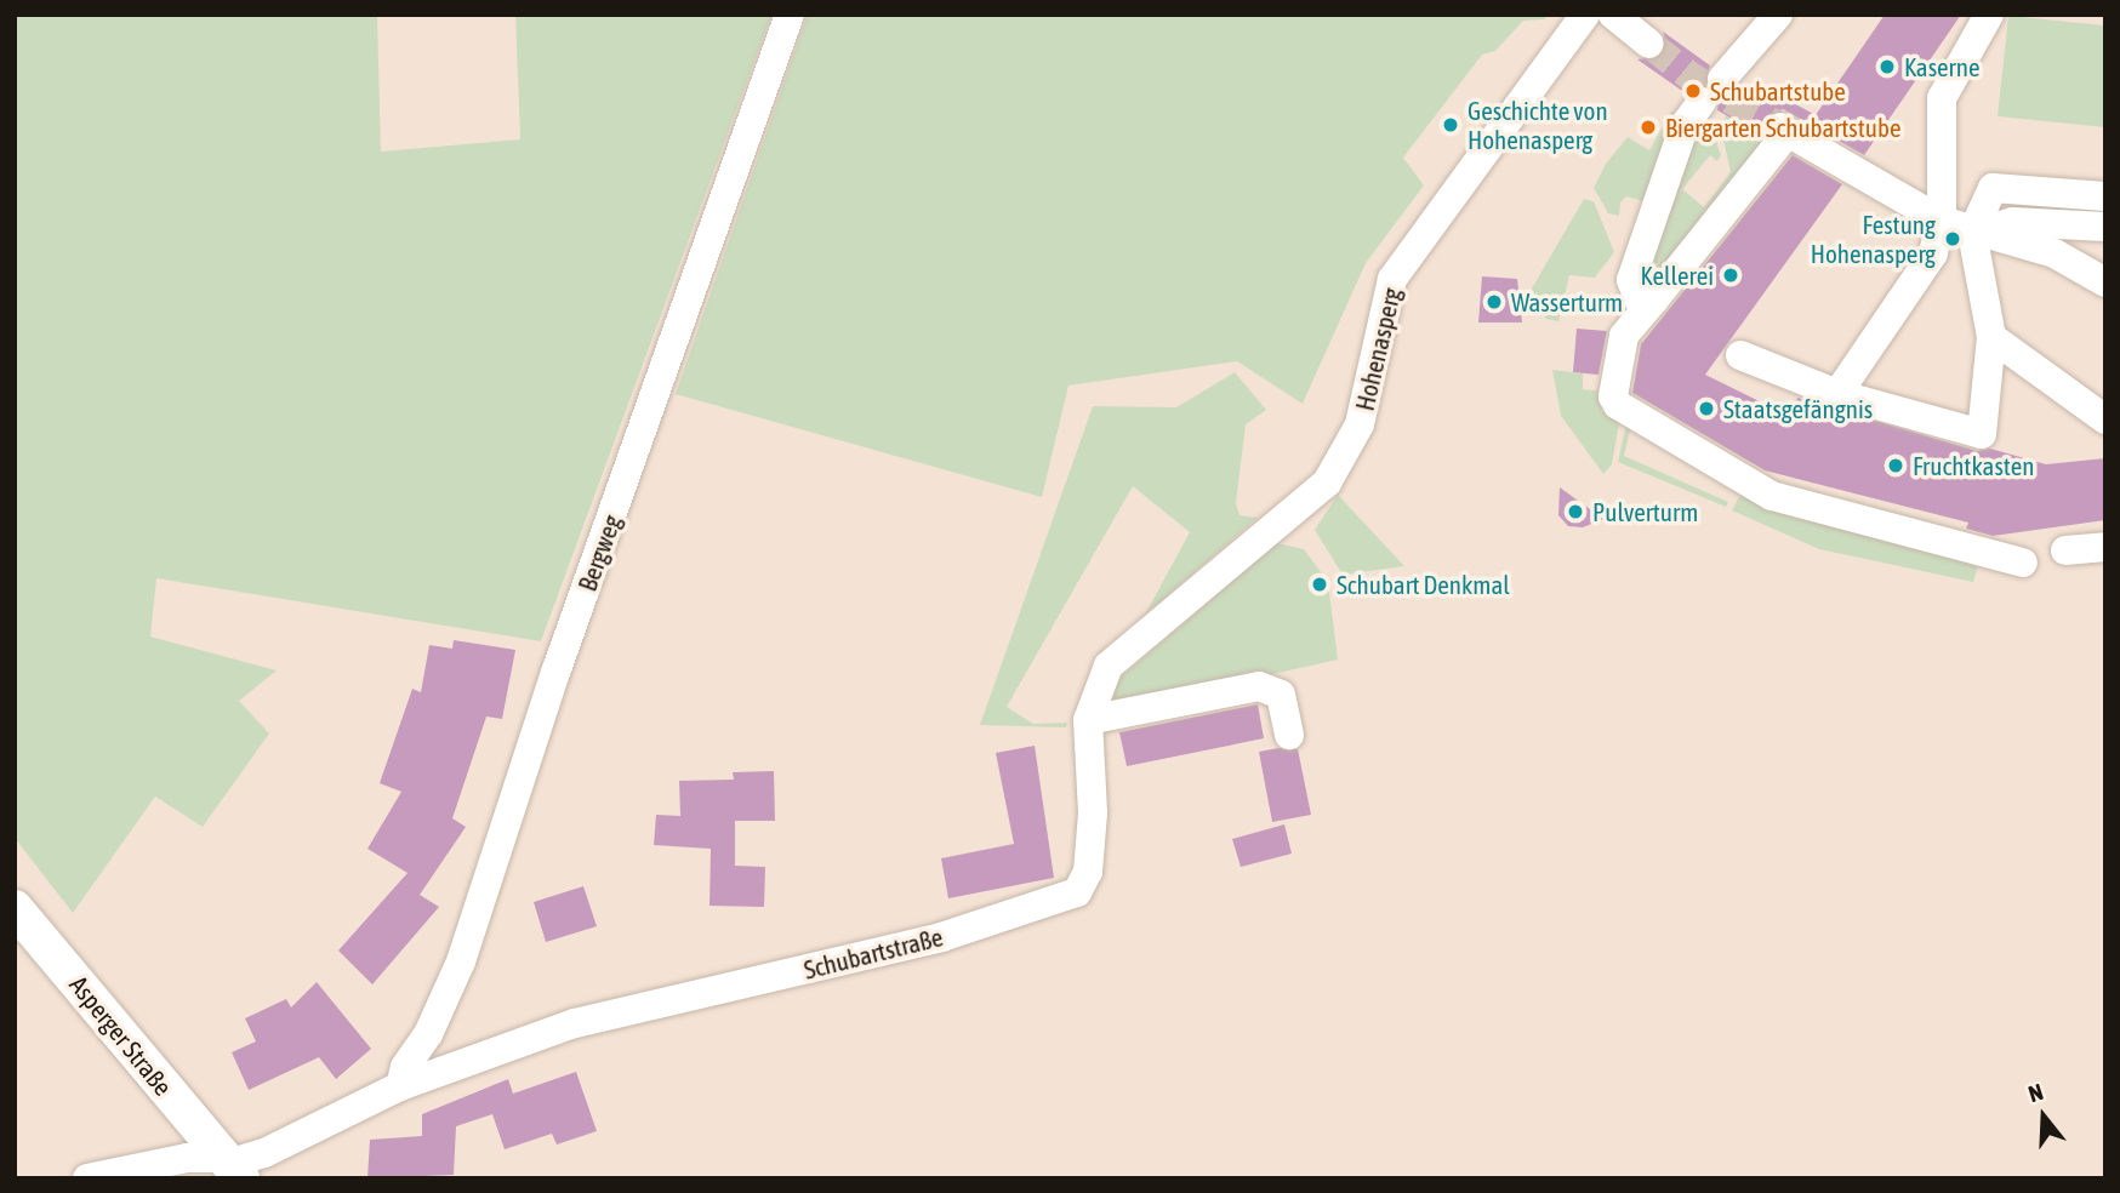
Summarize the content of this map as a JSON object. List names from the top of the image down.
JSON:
{
  "streets": {
    "main road": ["Asperger Straße"],
    "street": ["Hohenasperg", "Bergweg", "Schubartstraße"]
  },
  "crossings": [
    ["Hohenasperg", "Schubartstraße"],
    ["Bergweg", "Schubartstraße"],
    ["Schubartstraße", "Asperger Straße"]
  ],
  "places": [
    "Kaserne",
    "Schubartstube",
    "Geschichte von Hohenasperg",
    "Biergarten Schubartstube",
    "Festung Hohenasperg",
    "Kellerei",
    "Wasserturm",
    "Staatsgefängnis",
    "Fruchtkasten",
    "Pulverturm",
    "Schubart Denkmal"
  ],
  "north": "top"
}
